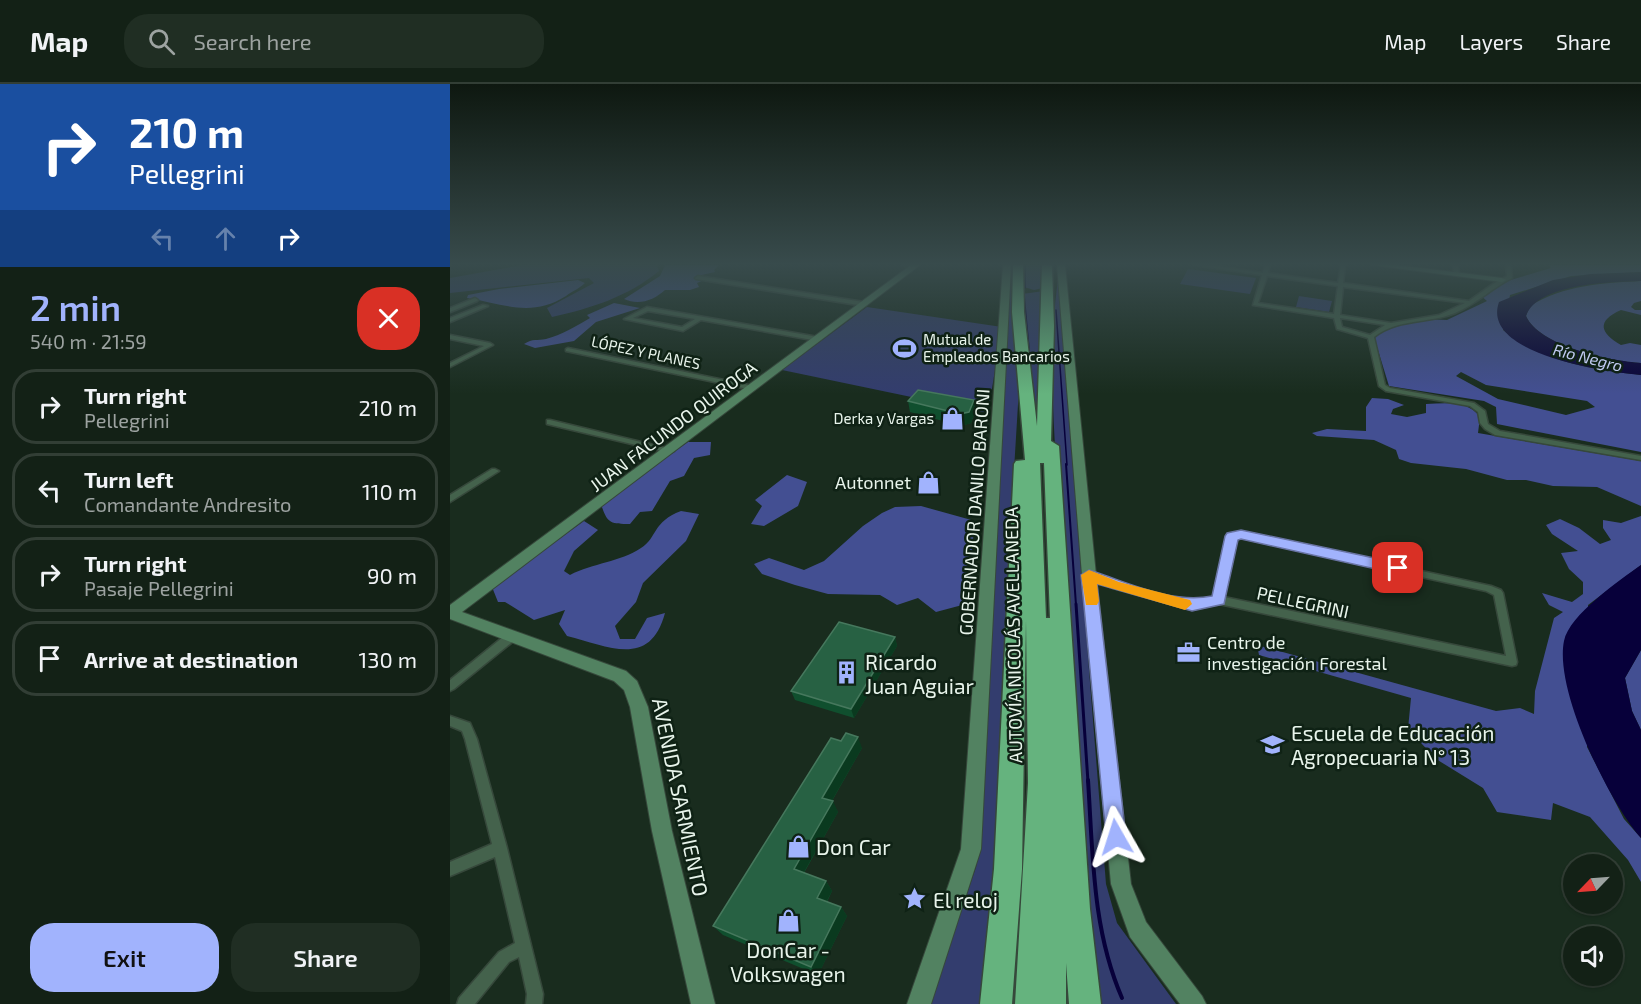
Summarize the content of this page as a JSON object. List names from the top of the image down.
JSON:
{
  "streets": {
    "highway": ["AUTOVÍA NICOLÁS AVELLANEDA"],
    "street": [
      "LÓPEZ Y PLANES",
      "JUAN FACUNDO QUIROGA",
      "GOBERNADOR DANILO BARONI",
      "PELLEGRINI",
      "AVENIDA SARMIENTO"
    ]
  },
  "crossings": [
    ["LÓPEZ Y PLANES", "JUAN FACUNDO QUIROGA"],
    ["JUAN FACUNDO QUIROGA", "AVENIDA SARMIENTO"]
  ],
  "water": ["Río Negro"],
  "places": {
    "sports": ["Mutual de Empleados Bancarios"],
    "shop": [
      "Derka y Vargas",
      "Autonnet",
      "Don Car",
      "DonCar - Volkswagen"
    ],
    "office": ["Centro de investigación Forestal"],
    "building": ["Ricardo Juan Aguiar"],
    "school or university": ["Escuela de Educación Agropecuaria N° 13"],
    "place": ["El reloj"]
  },
  "north": "bottom left",
  "page": {
    "header": "Map",
    "search": "Search here",
    "nav": ["Map", "Layers", "Share"],
    "turn": ["210 m", "Pellegrini"],
    "heading": ["2 min", "540 m · 21:59"],
    "list": [
      {
        "name": "Turn right",
        "note": "Pellegrini",
        "value": "210 m"
      },
      {
        "name": "Turn left",
        "note": "Comandante Andresito",
        "value": "110 m"
      },
      {
        "name": "Turn right",
        "note": "Pasaje Pellegrini",
        "value": "90 m"
      },
      {
        "name": "Arrive at destination",
        "value": "130 m"
      }
    ],
    "buttons": ["Exit", "Share"]
  }
}
